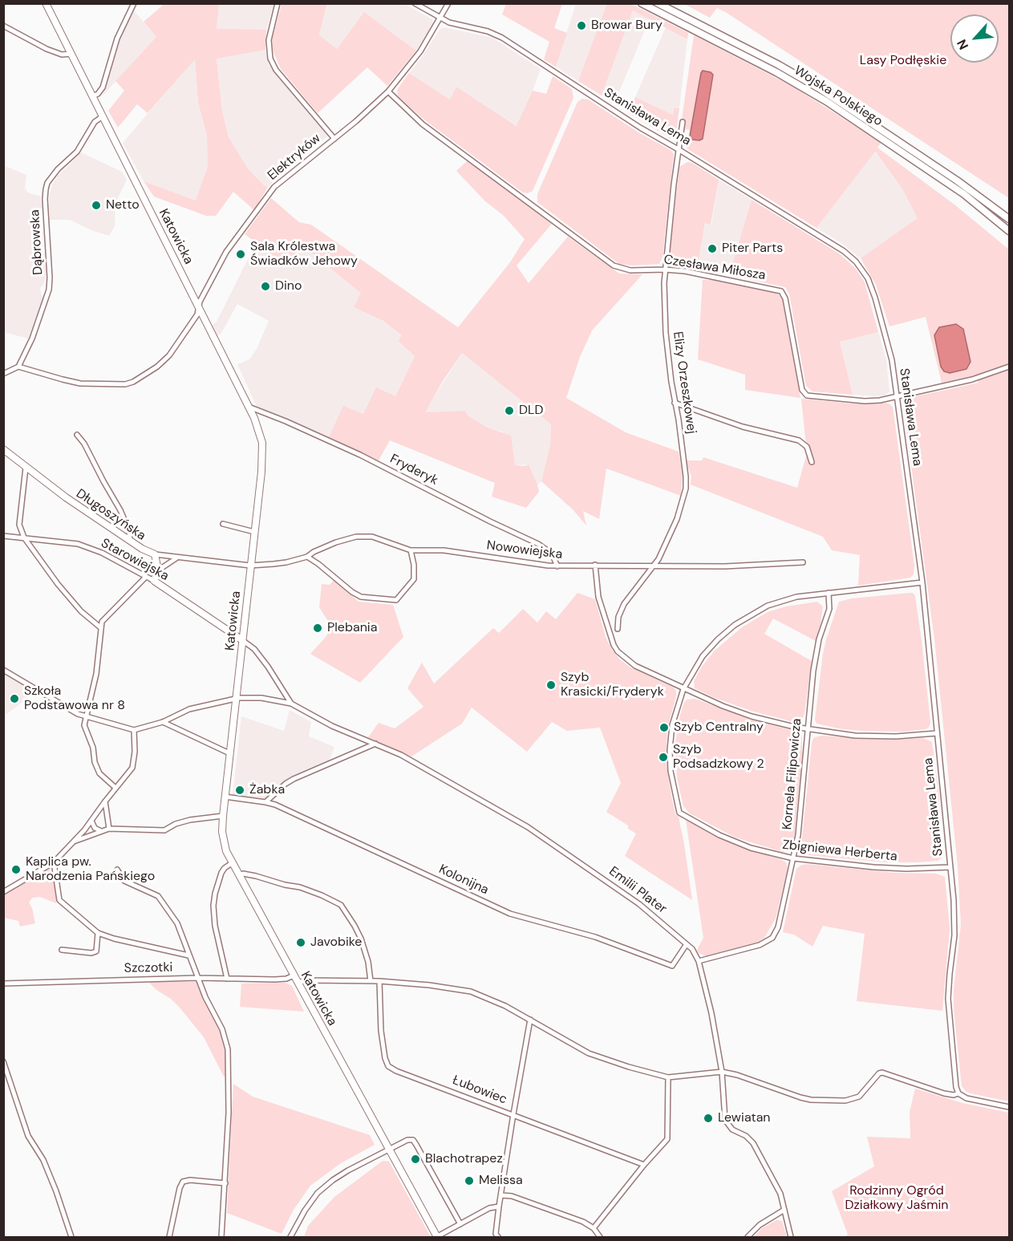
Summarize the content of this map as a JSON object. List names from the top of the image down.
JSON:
{
  "streets": {
    "main road": ["Wojska Polskiego"],
    "street": [
      "Stanisława Lema",
      "Elektryków",
      "Katowicka",
      "Dąbrowska",
      "Czesława Miłosza",
      "Elizy Orzeszkowej",
      "Fryderyk",
      "Długoszyńska",
      "Nowowiejska",
      "Starowiejska",
      "Kornela Filipowicza",
      "Zbigniewa Herberta",
      "Kolonijna",
      "Emilii Plater",
      "Szczotki",
      "Łubowiec"
    ]
  },
  "crossings": [
    ["Stanisława Lema", "Elektryków"],
    ["Stanisława Lema", "Czesława Miłosza"],
    ["Stanisława Lema", "Elizy Orzeszkowej"],
    ["Stanisława Lema", "Zbigniewa Herberta"],
    ["Elektryków", "Katowicka"],
    ["Elektryków", "Dąbrowska"],
    ["Elektryków", "Czesława Miłosza"],
    ["Katowicka", "Dąbrowska"],
    ["Katowicka", "Fryderyk"],
    ["Katowicka", "Długoszyńska"],
    ["Katowicka", "Nowowiejska"],
    ["Katowicka", "Starowiejska"],
    ["Katowicka", "Kolonijna"],
    ["Katowicka", "Emilii Plater"],
    ["Katowicka", "Szczotki"],
    ["Czesława Miłosza", "Elizy Orzeszkowej"],
    ["Elizy Orzeszkowej", "Nowowiejska"],
    ["Fryderyk", "Nowowiejska"],
    ["Długoszyńska", "Nowowiejska"],
    ["Starowiejska", "Emilii Plater"],
    ["Kornela Filipowicza", "Zbigniewa Herberta"],
    ["Kornela Filipowicza", "Emilii Plater"],
    ["Kolonijna", "Emilii Plater"]
  ],
  "parks": ["Lasy Podłęskie", "Rodzinny Ogród Działkowy Jaśmin"],
  "places": [
    "Browar Bury",
    "Netto",
    "Piter Parts",
    "Sala Królestwa Świadków Jehowy",
    "Dino",
    "DLD",
    "Plebania",
    "Szyb Krasicki/Fryderyk",
    "Szkoła Podstawowa nr 8",
    "Szyb Centralny",
    "Szyb Podsadzkowy 2",
    "Żabka",
    "Kaplica pw. Narodzenia Pańskiego",
    "Javobike",
    "Lewiatan",
    "Blachotrapez",
    "Melissa"
  ],
  "north": "bottom left"
}
